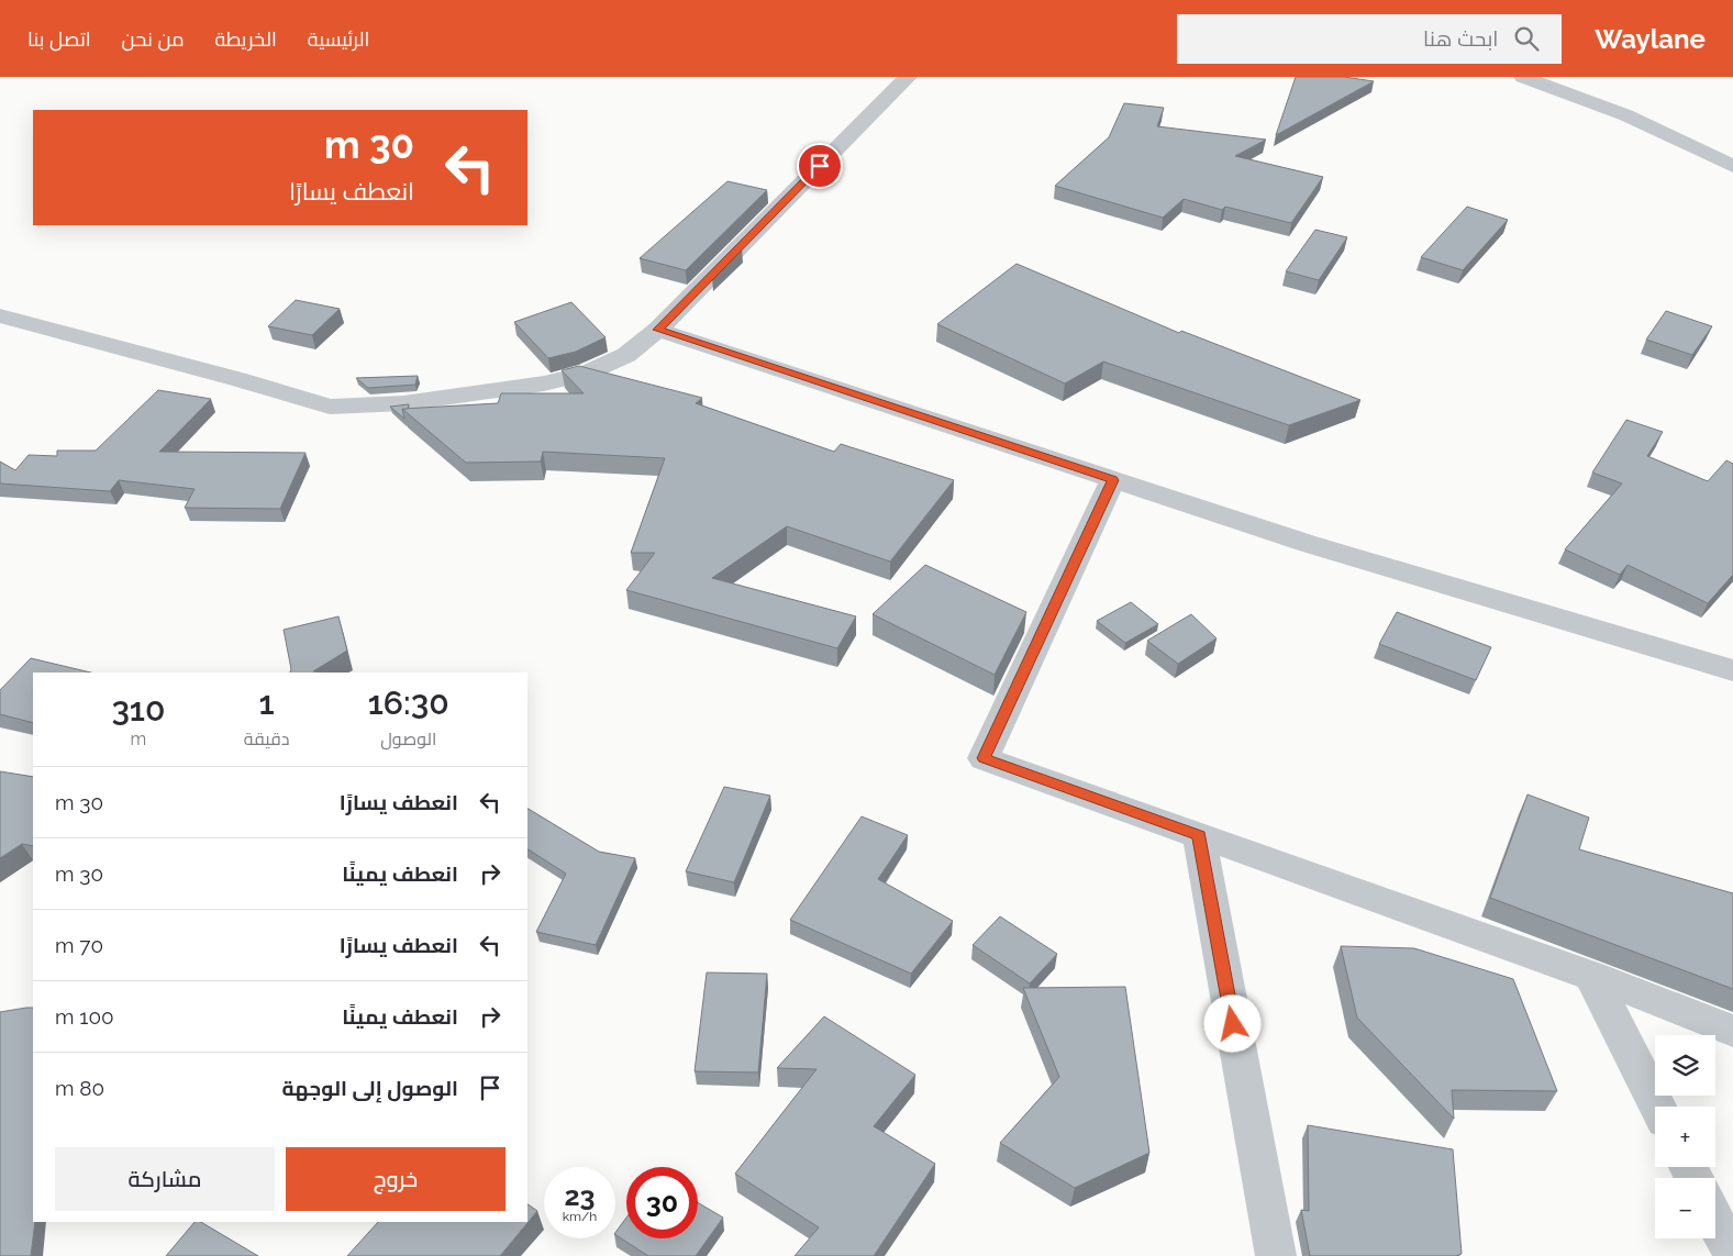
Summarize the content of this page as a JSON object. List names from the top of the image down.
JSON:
{
  "page": {
    "header": "Waylane",
    "search": "ابحث هنا",
    "nav": [
      "الرئيسية",
      "الخريطة",
      "من نحن",
      "اتصل بنا"
    ],
    "turn": ["30 m", "انعطف يسارًا"],
    "eta": [
      "16:30",
      "الوصول",
      "1",
      "دقيقة",
      "310",
      "m"
    ],
    "list": [
      {
        "name": "انعطف يسارًا",
        "value": "30 m"
      },
      {
        "name": "انعطف يمينًا",
        "value": "30 m"
      },
      {
        "name": "انعطف يسارًا",
        "value": "70 m"
      },
      {
        "name": "انعطف يمينًا",
        "value": "100 m"
      },
      {
        "name": "الوصول إلى الوجهة",
        "value": "80 m"
      }
    ],
    "map_buttons": ["+", "−"],
    "buttons": ["خروج", "مشاركة"],
    "speed": "23 km/h",
    "limit": "30"
  }
}
